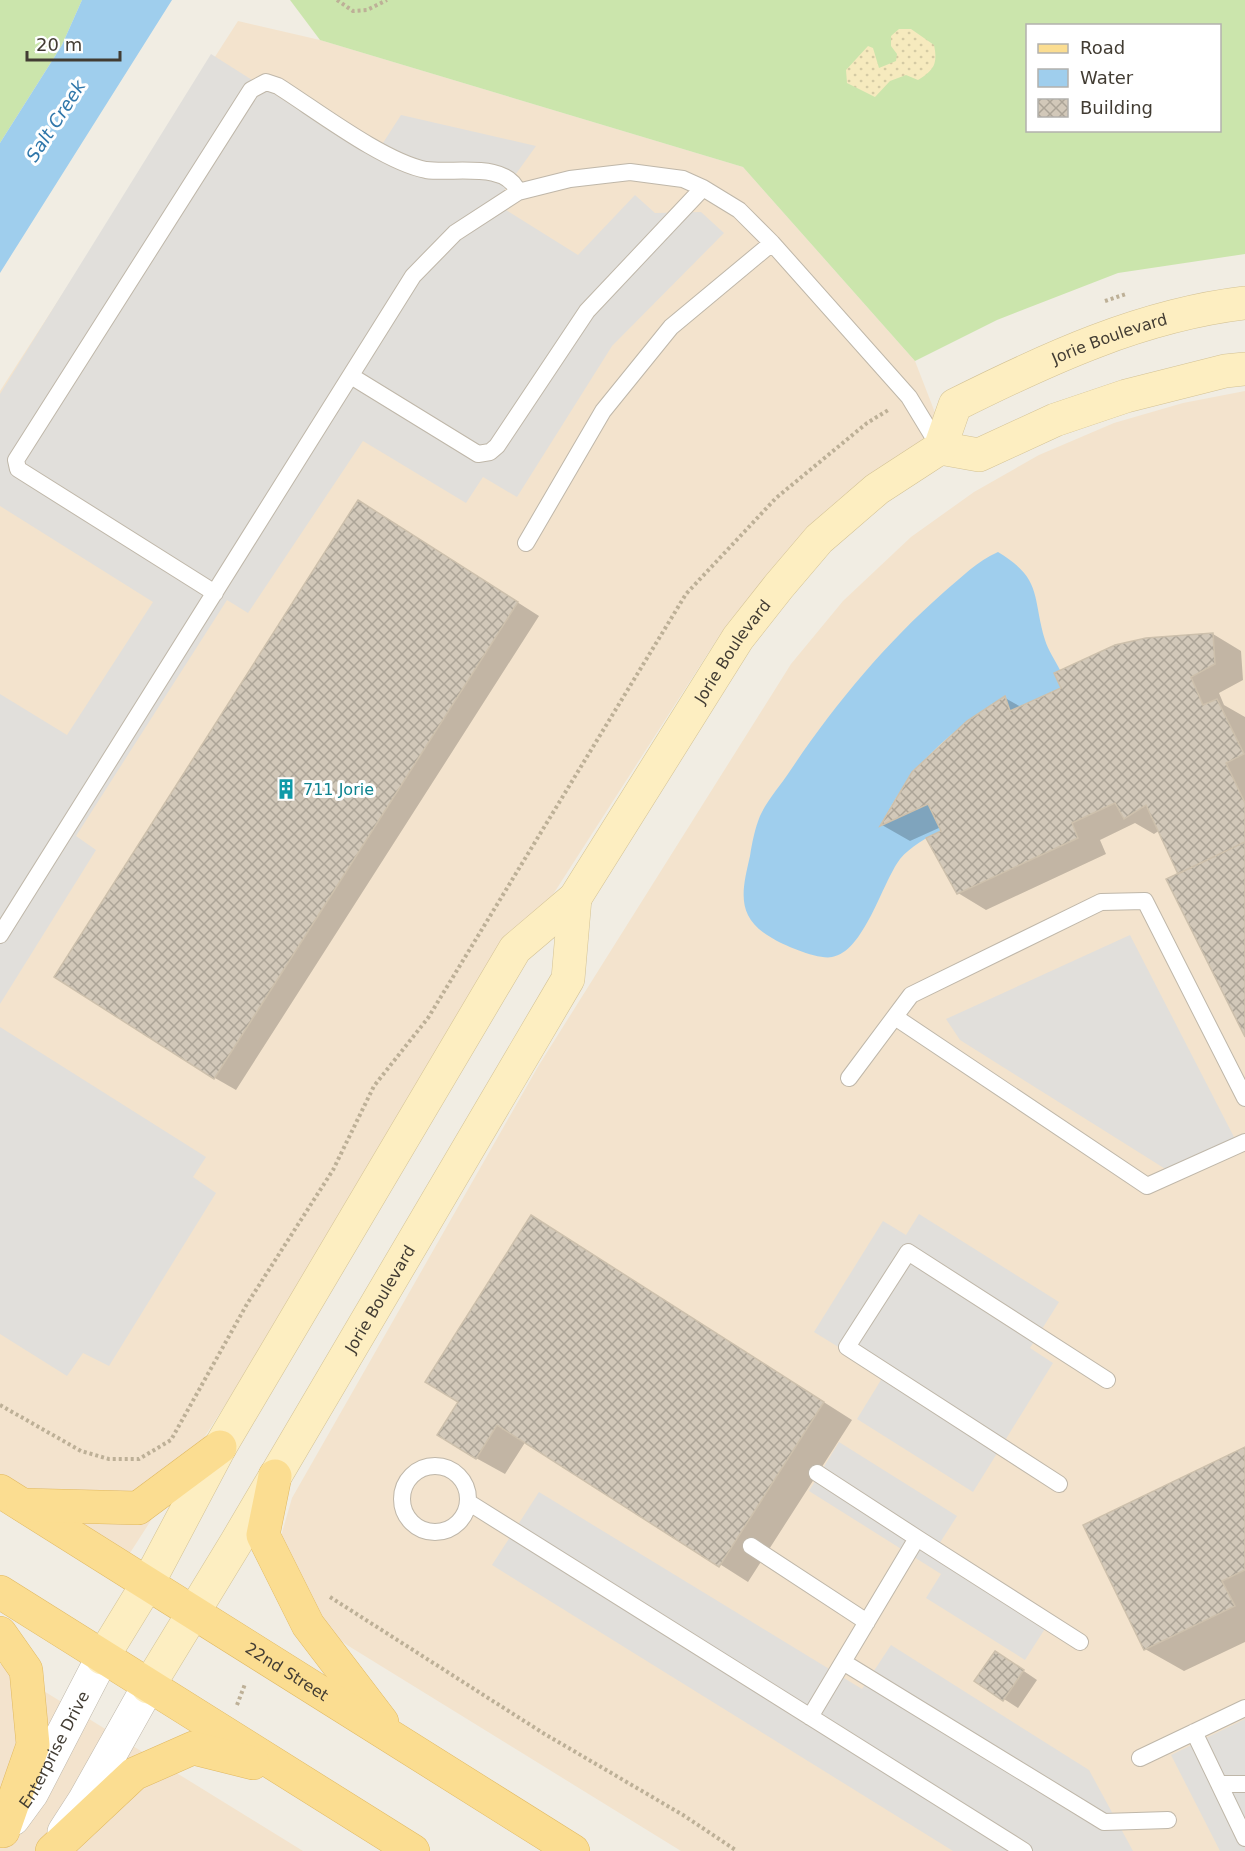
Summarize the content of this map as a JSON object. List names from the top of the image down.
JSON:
{
  "streets": {
    "main road": ["Jorie Boulevard", "22nd Street"],
    "street": ["Enterprise Drive"]
  },
  "crossings": [
    ["Jorie Boulevard", "22nd Street"],
    ["Jorie Boulevard", "Enterprise Drive"]
  ],
  "water": ["Salt Creek"],
  "places": {
    "building": ["711 Jorie"]
  },
  "legend": ["Road", "Water", "Building"],
  "scale_bar": "20 m"
}
